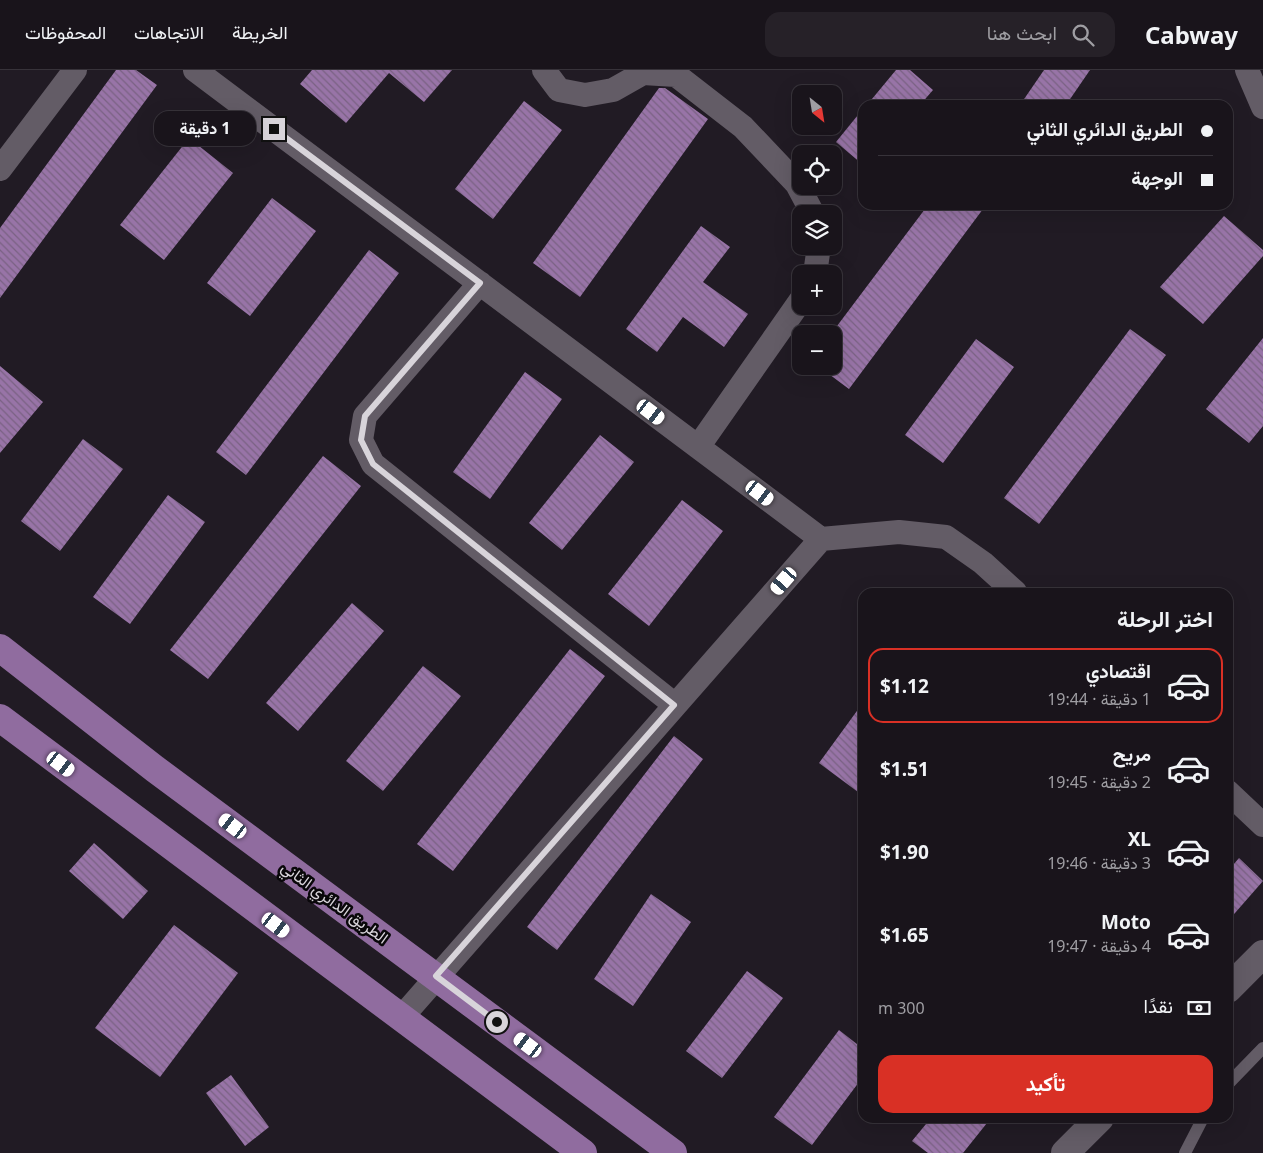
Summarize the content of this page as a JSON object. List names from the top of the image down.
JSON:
{
  "streets": {
    "highway": ["الطريق الدائري الثاني"]
  },
  "north": "bottom right",
  "page": {
    "header": "Cabway",
    "search": "ابحث هنا",
    "nav": ["الخريطة", "الاتجاهات", "المحفوظات"],
    "map_buttons": ["+", "−"],
    "banner": ["الطريق الدائري الثاني", "الوجهة"],
    "bubble": "1 دقيقة",
    "heading": "اختر الرحلة",
    "list": [
      {
        "name": "اقتصادي",
        "note": "1 دقيقة · 19:44",
        "value": "$1.12"
      },
      {
        "name": "مريح",
        "note": "2 دقيقة · 19:45",
        "value": "$1.51"
      },
      {
        "name": "XL",
        "note": "3 دقيقة · 19:46",
        "value": "$1.90"
      },
      {
        "name": "Moto",
        "note": "4 دقيقة · 19:47",
        "value": "$1.65"
      }
    ],
    "pay": ["نقدًا", "300 m"],
    "buttons": "تأكيد"
  }
}
